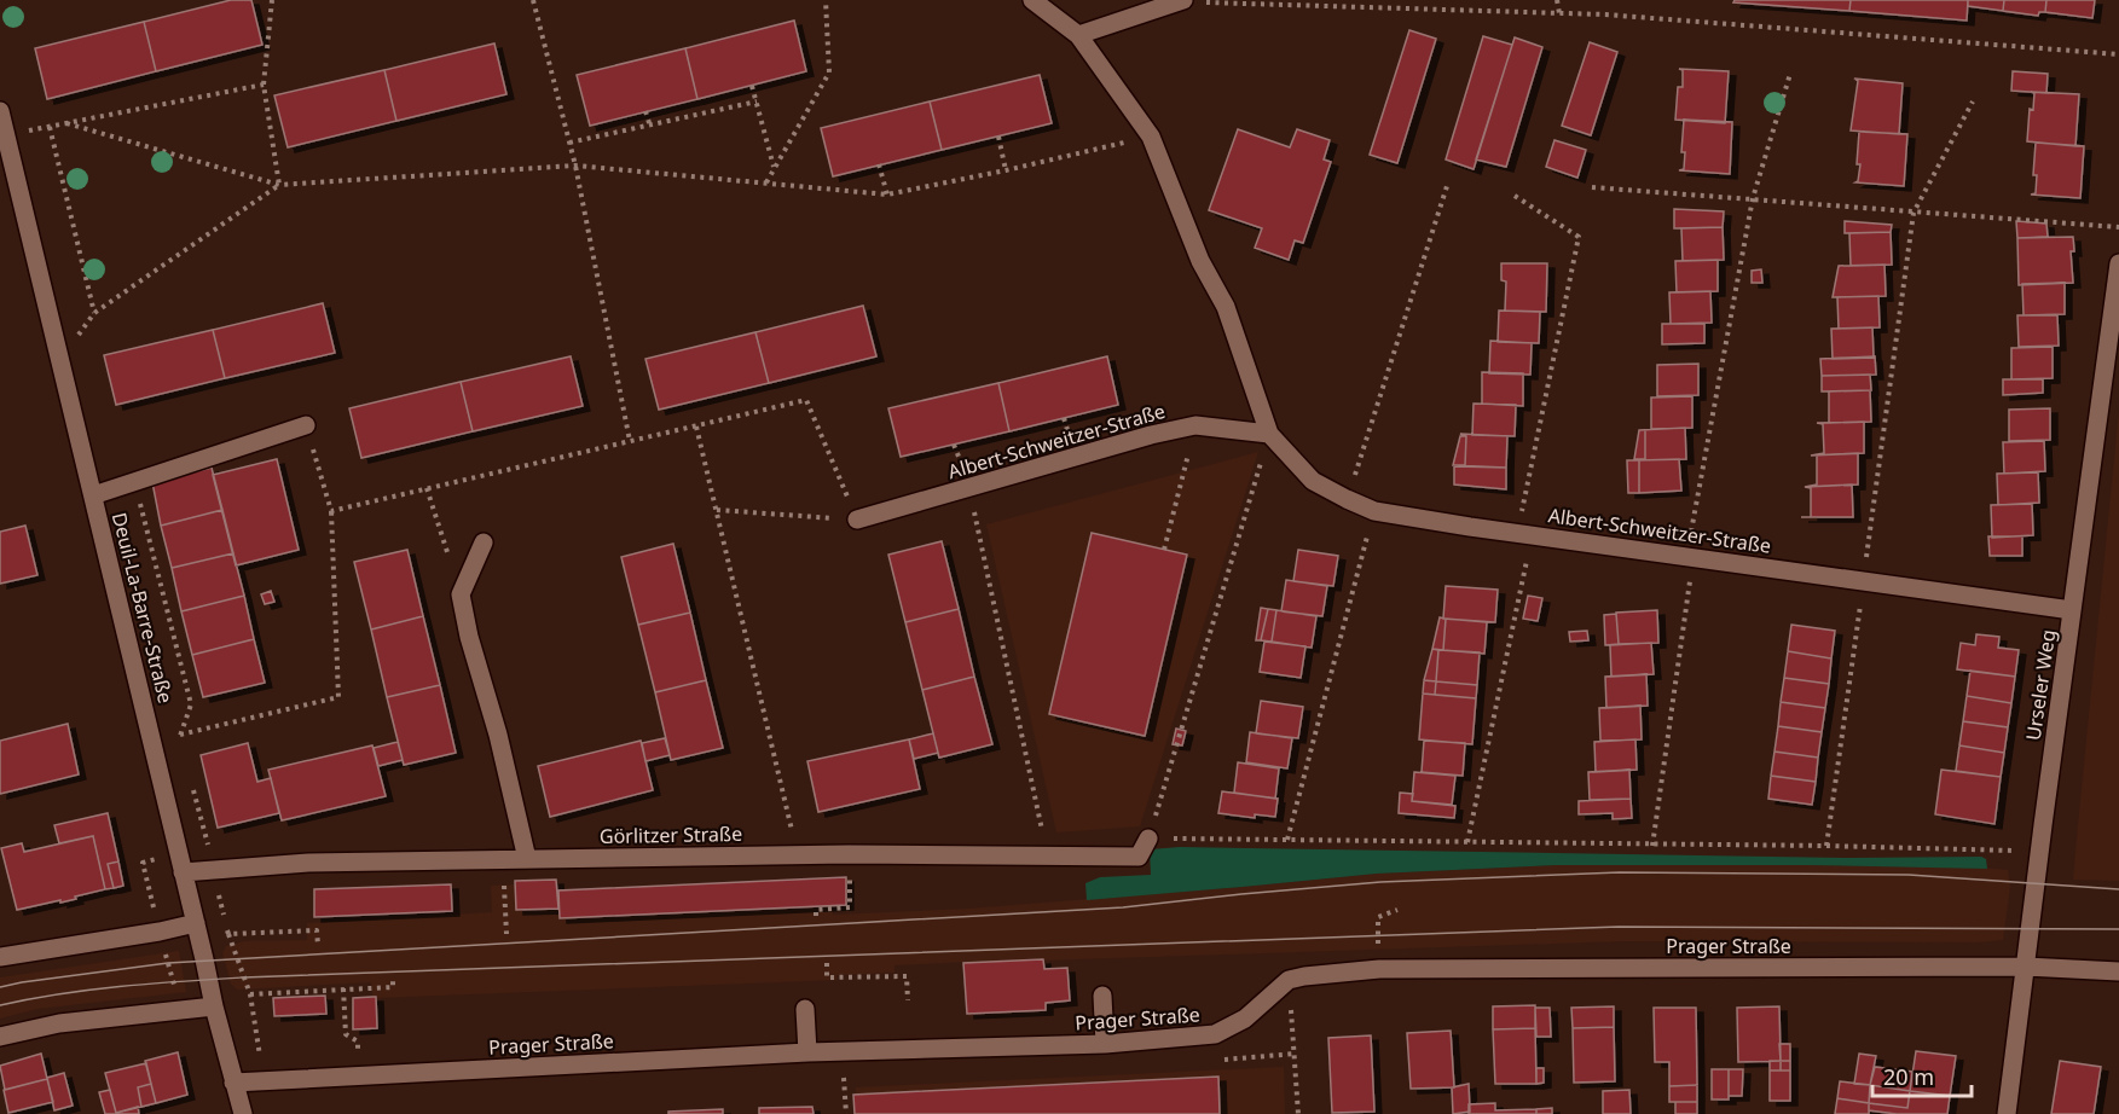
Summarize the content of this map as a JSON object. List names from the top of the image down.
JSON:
{
  "streets": {
    "street": [
      "Albert-Schweitzer-Straße",
      "Deuil-La-Barre-Straße",
      "Urseler Weg",
      "Görlitzer Straße",
      "Prager Straße"
    ]
  },
  "crossings": [
    ["Albert-Schweitzer-Straße", "Urseler Weg"],
    ["Deuil-La-Barre-Straße", "Görlitzer Straße"],
    ["Deuil-La-Barre-Straße", "Prager Straße"],
    ["Urseler Weg", "Prager Straße"]
  ],
  "scale_bar": "20 m"
}
